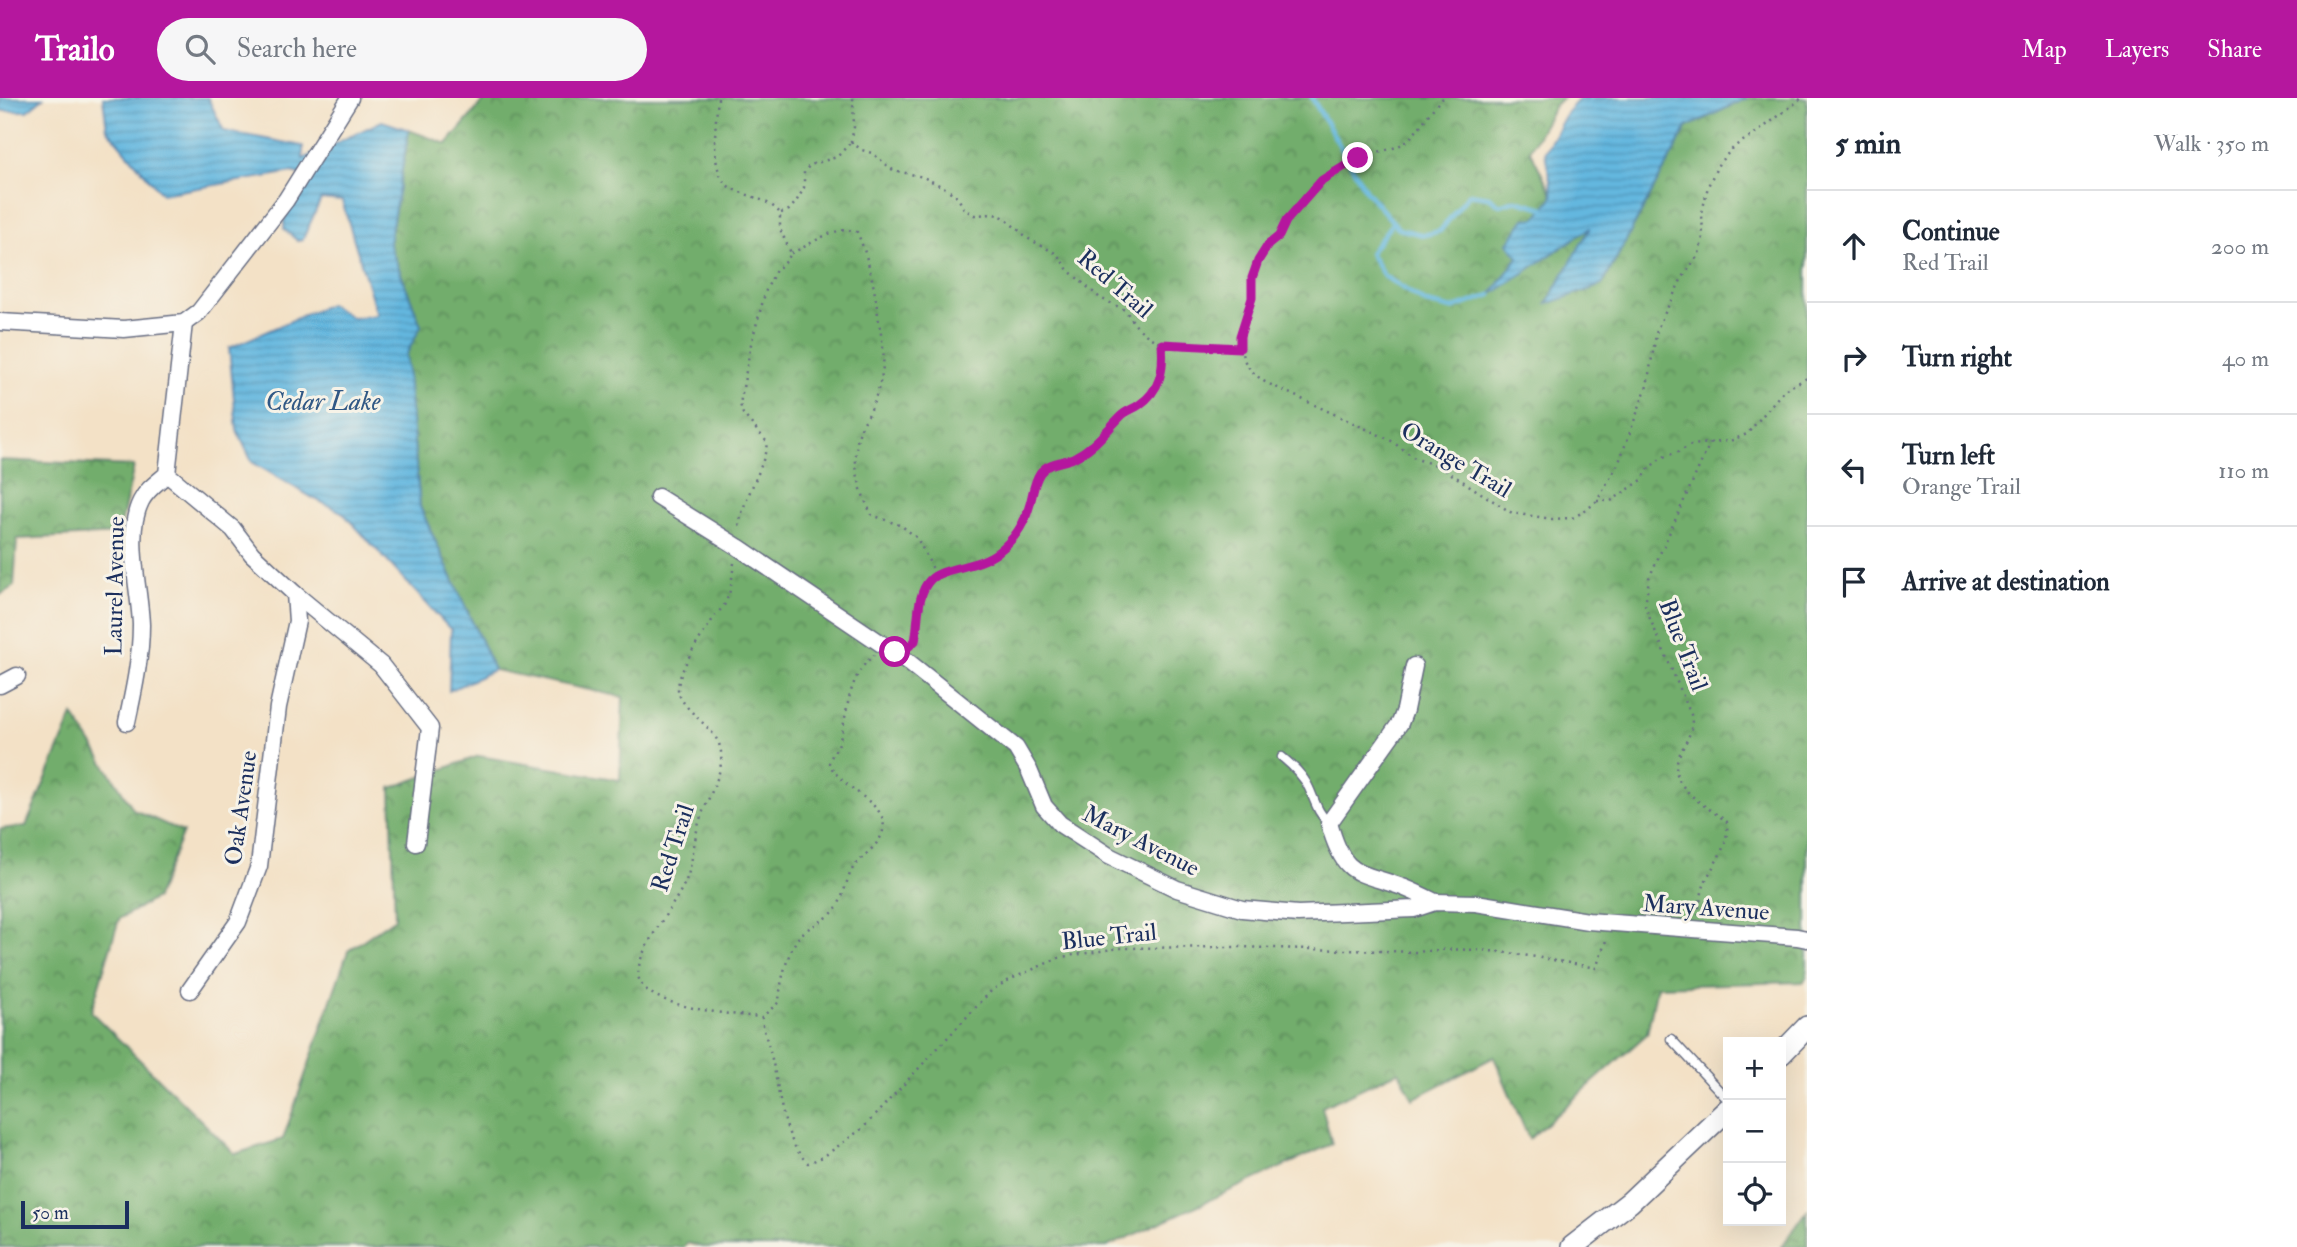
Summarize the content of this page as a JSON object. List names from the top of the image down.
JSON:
{
  "streets": {
    "street": ["Laurel Avenue", "Oak Avenue", "Mary Avenue"],
    "path": ["Red Trail", "Orange Trail", "Blue Trail"]
  },
  "crossings": [
    ["Red Trail", "Blue Trail"],
    ["Red Trail", "Mary Avenue"],
    ["Blue Trail", "Mary Avenue"]
  ],
  "water": ["Cedar Lake"],
  "scale_bar": "50 m",
  "page": {
    "header": "Trailo",
    "search": "Search here",
    "nav": ["Map", "Layers", "Share"],
    "heading": ["5 min", "Walk · 350 m"],
    "list": [
      ["Continue", "Red Trail", "200 m"],
      ["Turn right", "40 m"],
      ["Turn left", "Orange Trail", "110 m"],
      "Arrive at destination"
    ],
    "map_buttons": ["+", "−"],
    "scale": "50 m"
  }
}
